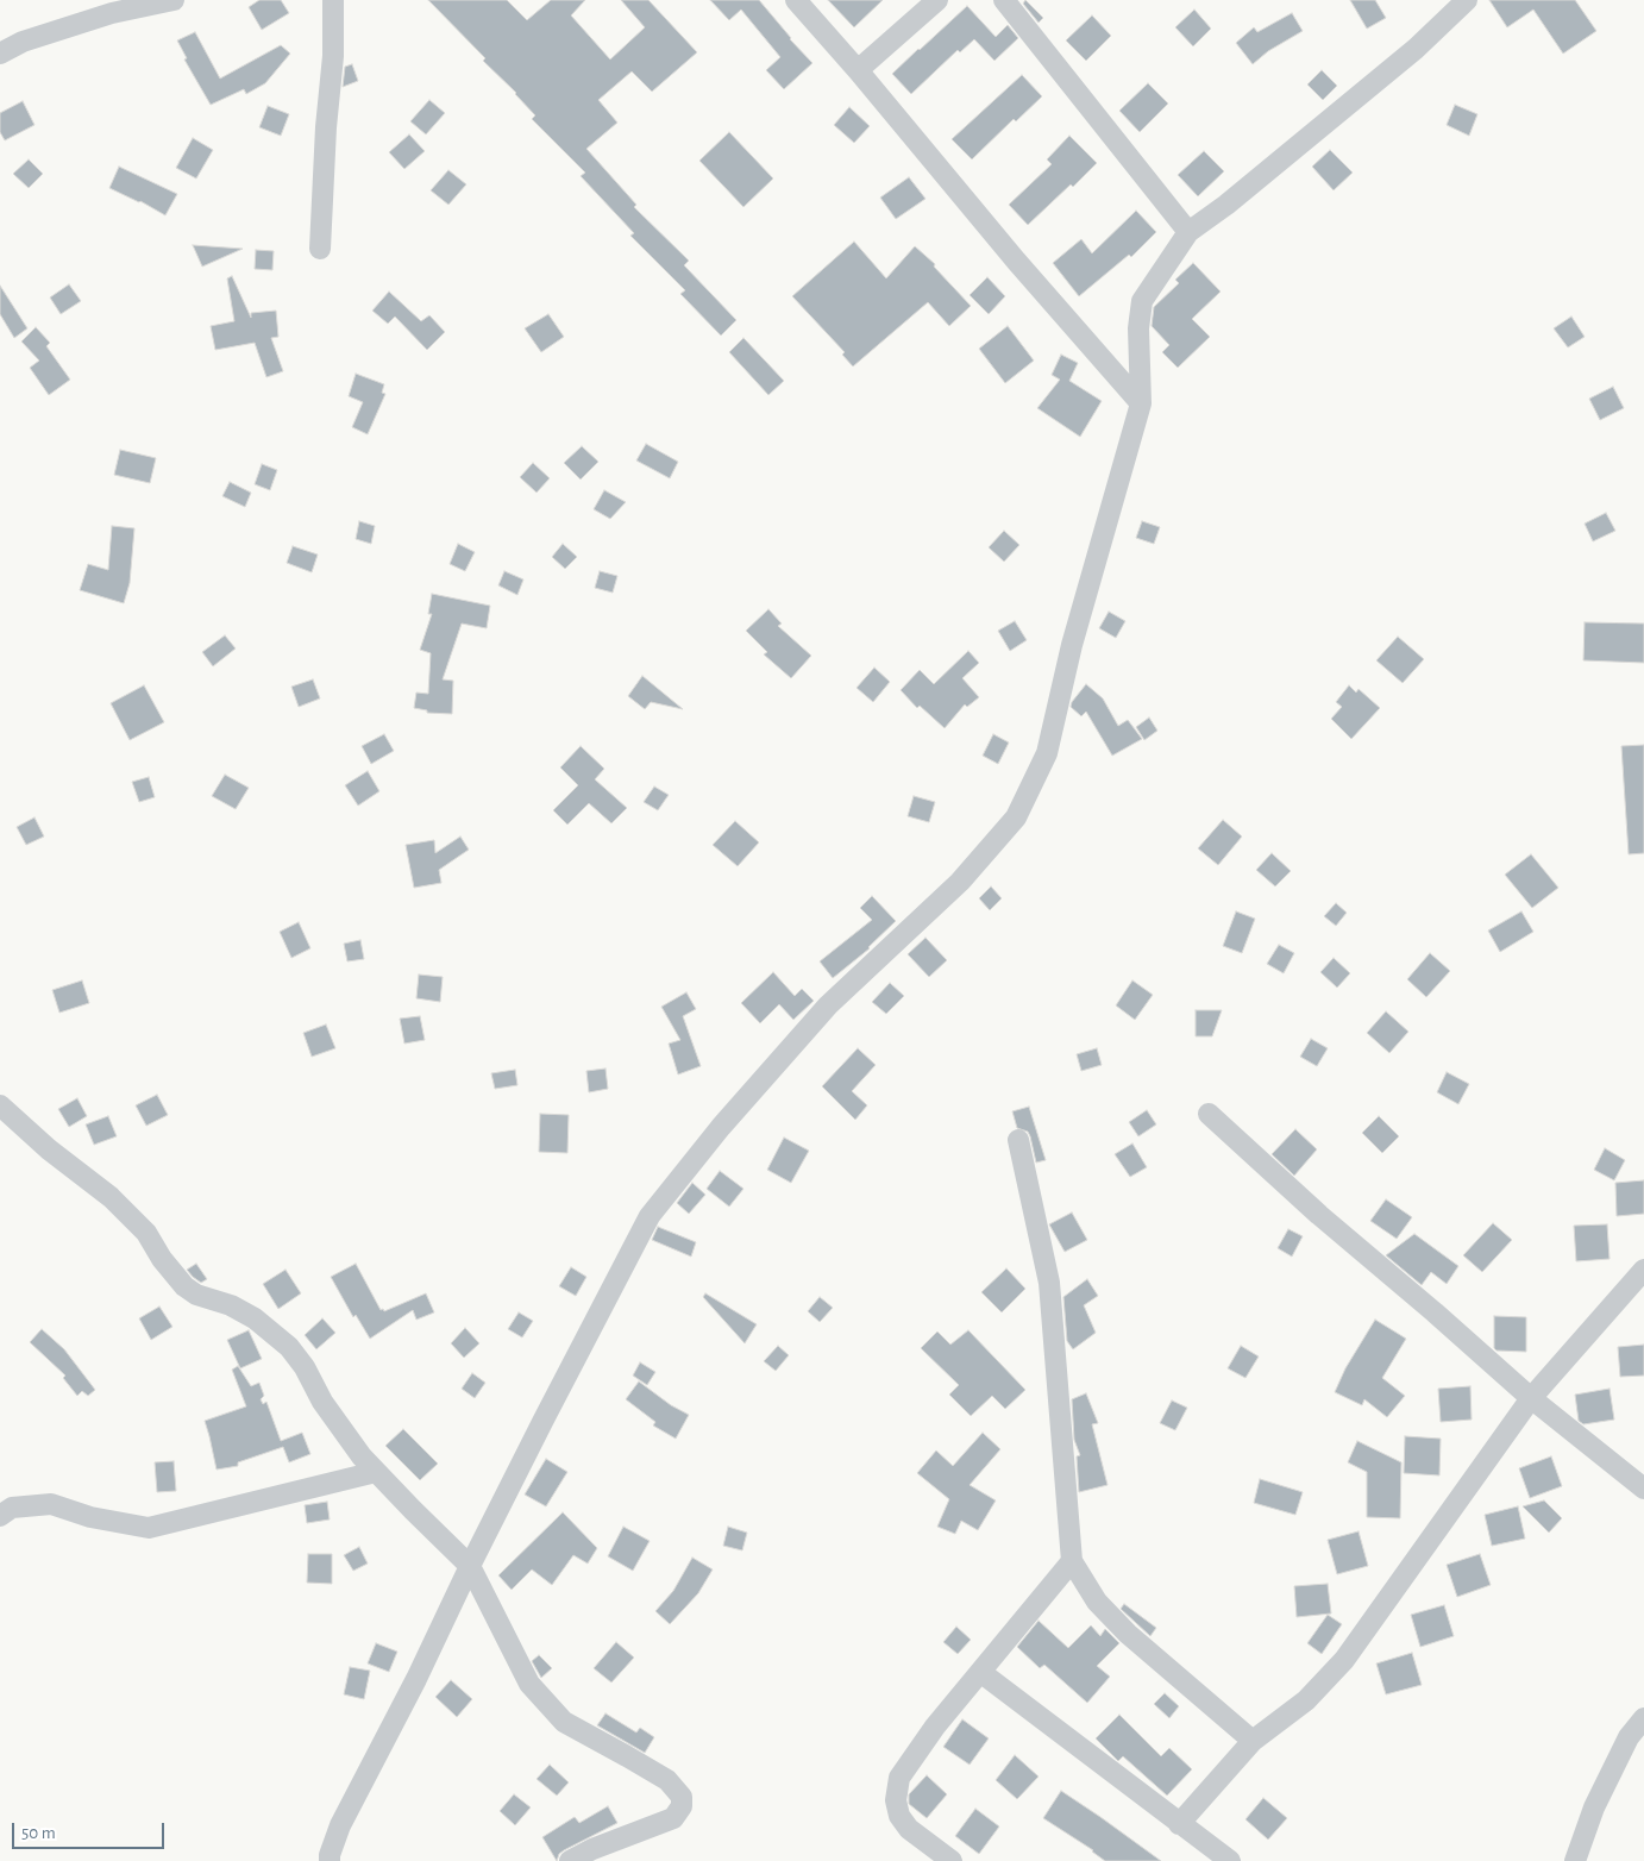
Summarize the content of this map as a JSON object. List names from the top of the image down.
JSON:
{
  "scale_bar": "50 m"
}
